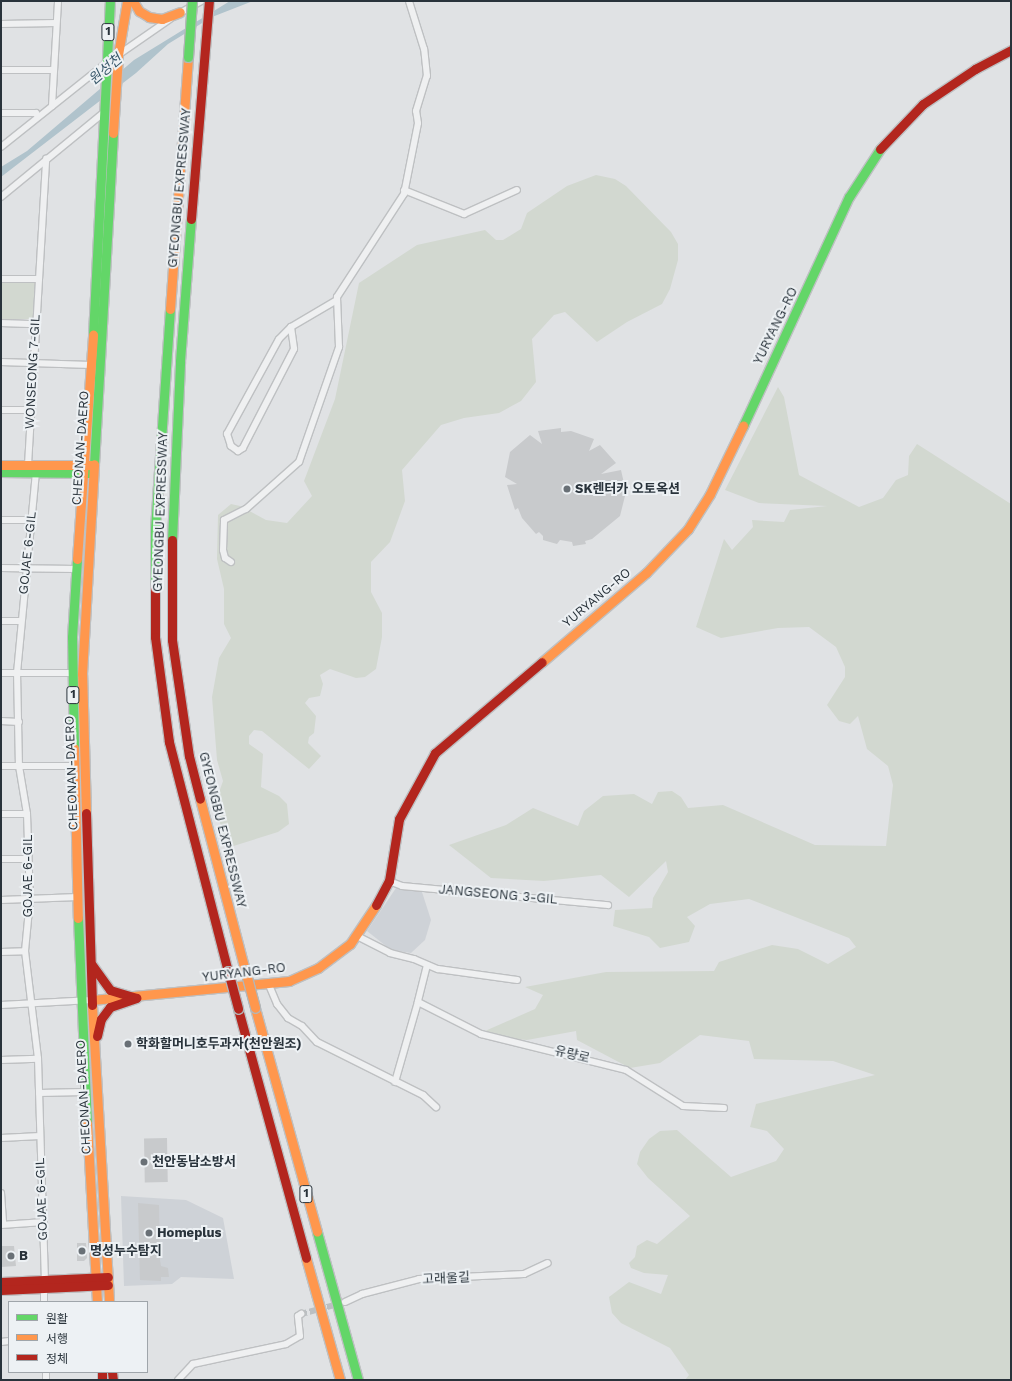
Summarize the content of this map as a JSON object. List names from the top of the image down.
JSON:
{
  "streets": {
    "main road": [
      "1",
      "GYEONGBU EXPRESSWAY",
      "YURYANG-RO",
      "CHEONAN-DAERO"
    ],
    "street": [
      "WONSEONG 7-GIL",
      "GOJAE 6-GIL",
      "JANGSEONG 3-GIL",
      "유량로",
      "고래울길"
    ]
  },
  "crossings": [
    ["1", "CHEONAN-DAERO"],
    ["YURYANG-RO", "CHEONAN-DAERO"],
    ["YURYANG-RO", "JANGSEONG 3-GIL"]
  ],
  "water": ["원성천"],
  "places": [
    "SK렌터카 오토옥션",
    "학화할머니호두과자(천안원조)",
    "천안동남소방서",
    "Homeplus",
    "명성누수탐지",
    "B"
  ],
  "legend": ["원활", "서행", "정체"]
}
